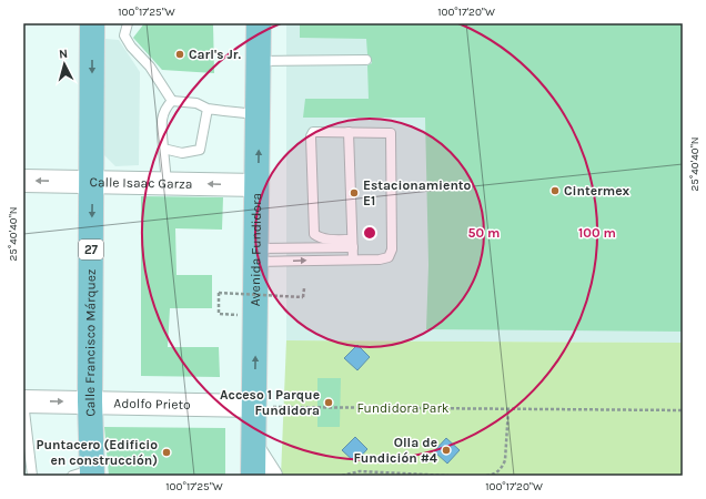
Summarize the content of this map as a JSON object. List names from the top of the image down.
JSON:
{
  "streets": {
    "main road": ["27", "Avenida Fundidora", "Calle Francisco Márquez"],
    "street": ["Calle Isaac Garza", "Adolfo Prieto"]
  },
  "crossings": [
    ["Calle Isaac Garza", "Avenida Fundidora"],
    ["Calle Isaac Garza", "Calle Francisco Márquez"],
    ["Avenida Fundidora", "Adolfo Prieto"],
    ["Calle Francisco Márquez", "Adolfo Prieto"]
  ],
  "one_way": ["Calle Isaac Garza", "Avenida Fundidora", "Calle Francisco Márquez"],
  "parks": ["Fundidora Park"],
  "places": [
    "Carl's Jr.",
    "Cintermex",
    "Estacionamiento E1",
    "Acceso 1 Parque Fundidora",
    "Olla de Fundición #4",
    "Puntacero (Edificio en construcción)"
  ],
  "north": "top",
  "coordinates": ["100°17'25\"W", "100°17'20\"W", "25°40'40\"N"],
  "rings": ["50 m", "100 m"]
}
